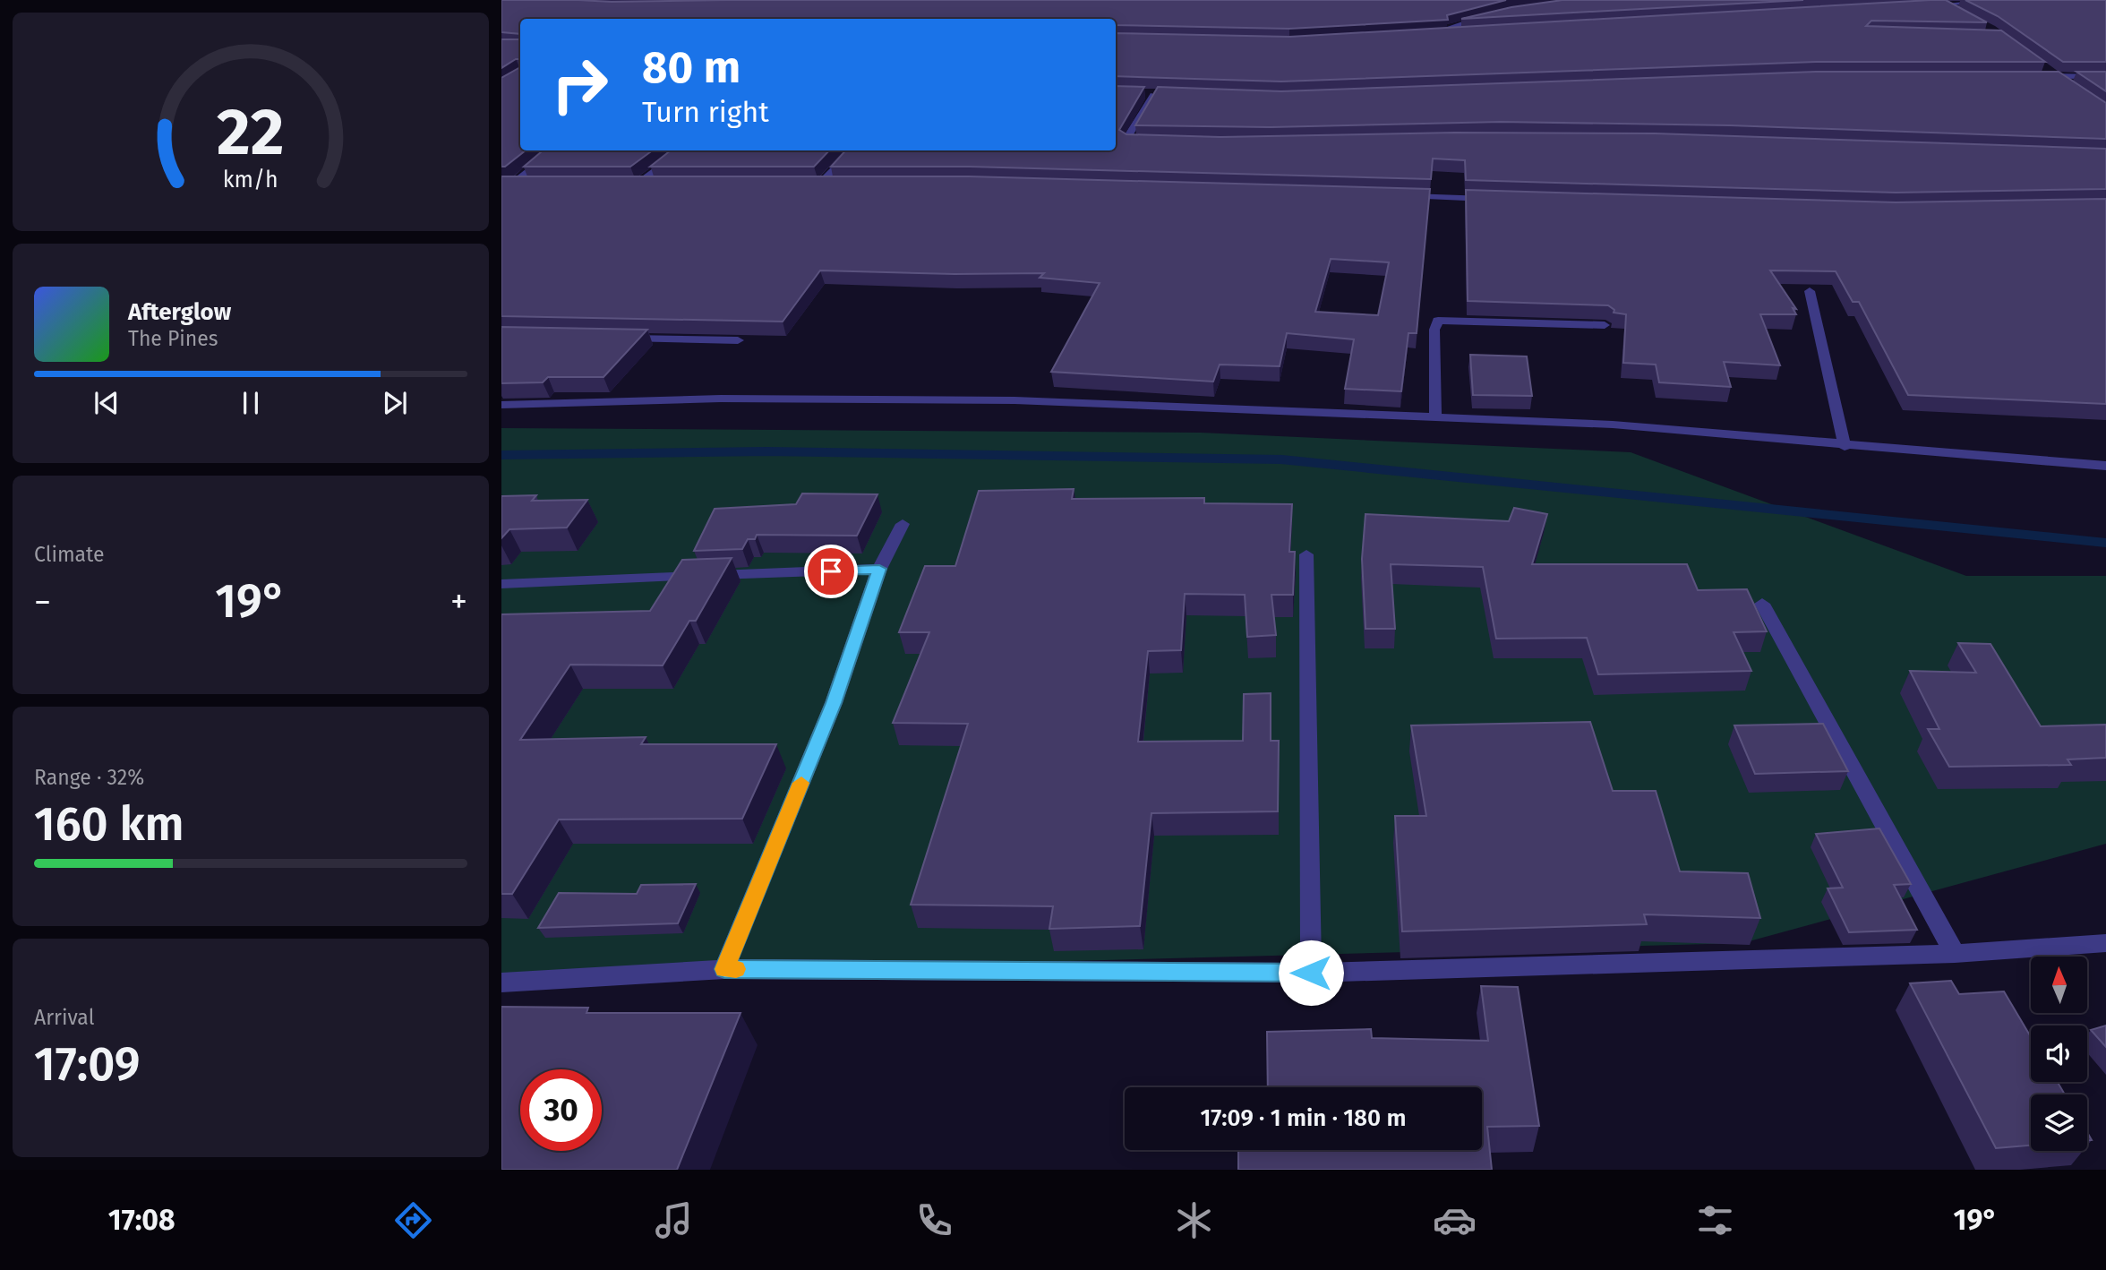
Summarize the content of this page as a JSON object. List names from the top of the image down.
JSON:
{
  "north": "top",
  "page": {
    "turn": ["80 m", "Turn right"],
    "song": ["Afterglow", "The Pines"],
    "tile": [
      "Climate",
      ["Range · 32%", "160 km"],
      ["Arrival", "17:09"]
    ],
    "heat": ["−", "19°", "+"],
    "limit": "30",
    "trip": "17:09 · 1 min · 180 m",
    "tabs": ["17:08", "19°"],
    "gauge": ["22", "km/h"]
  }
}
